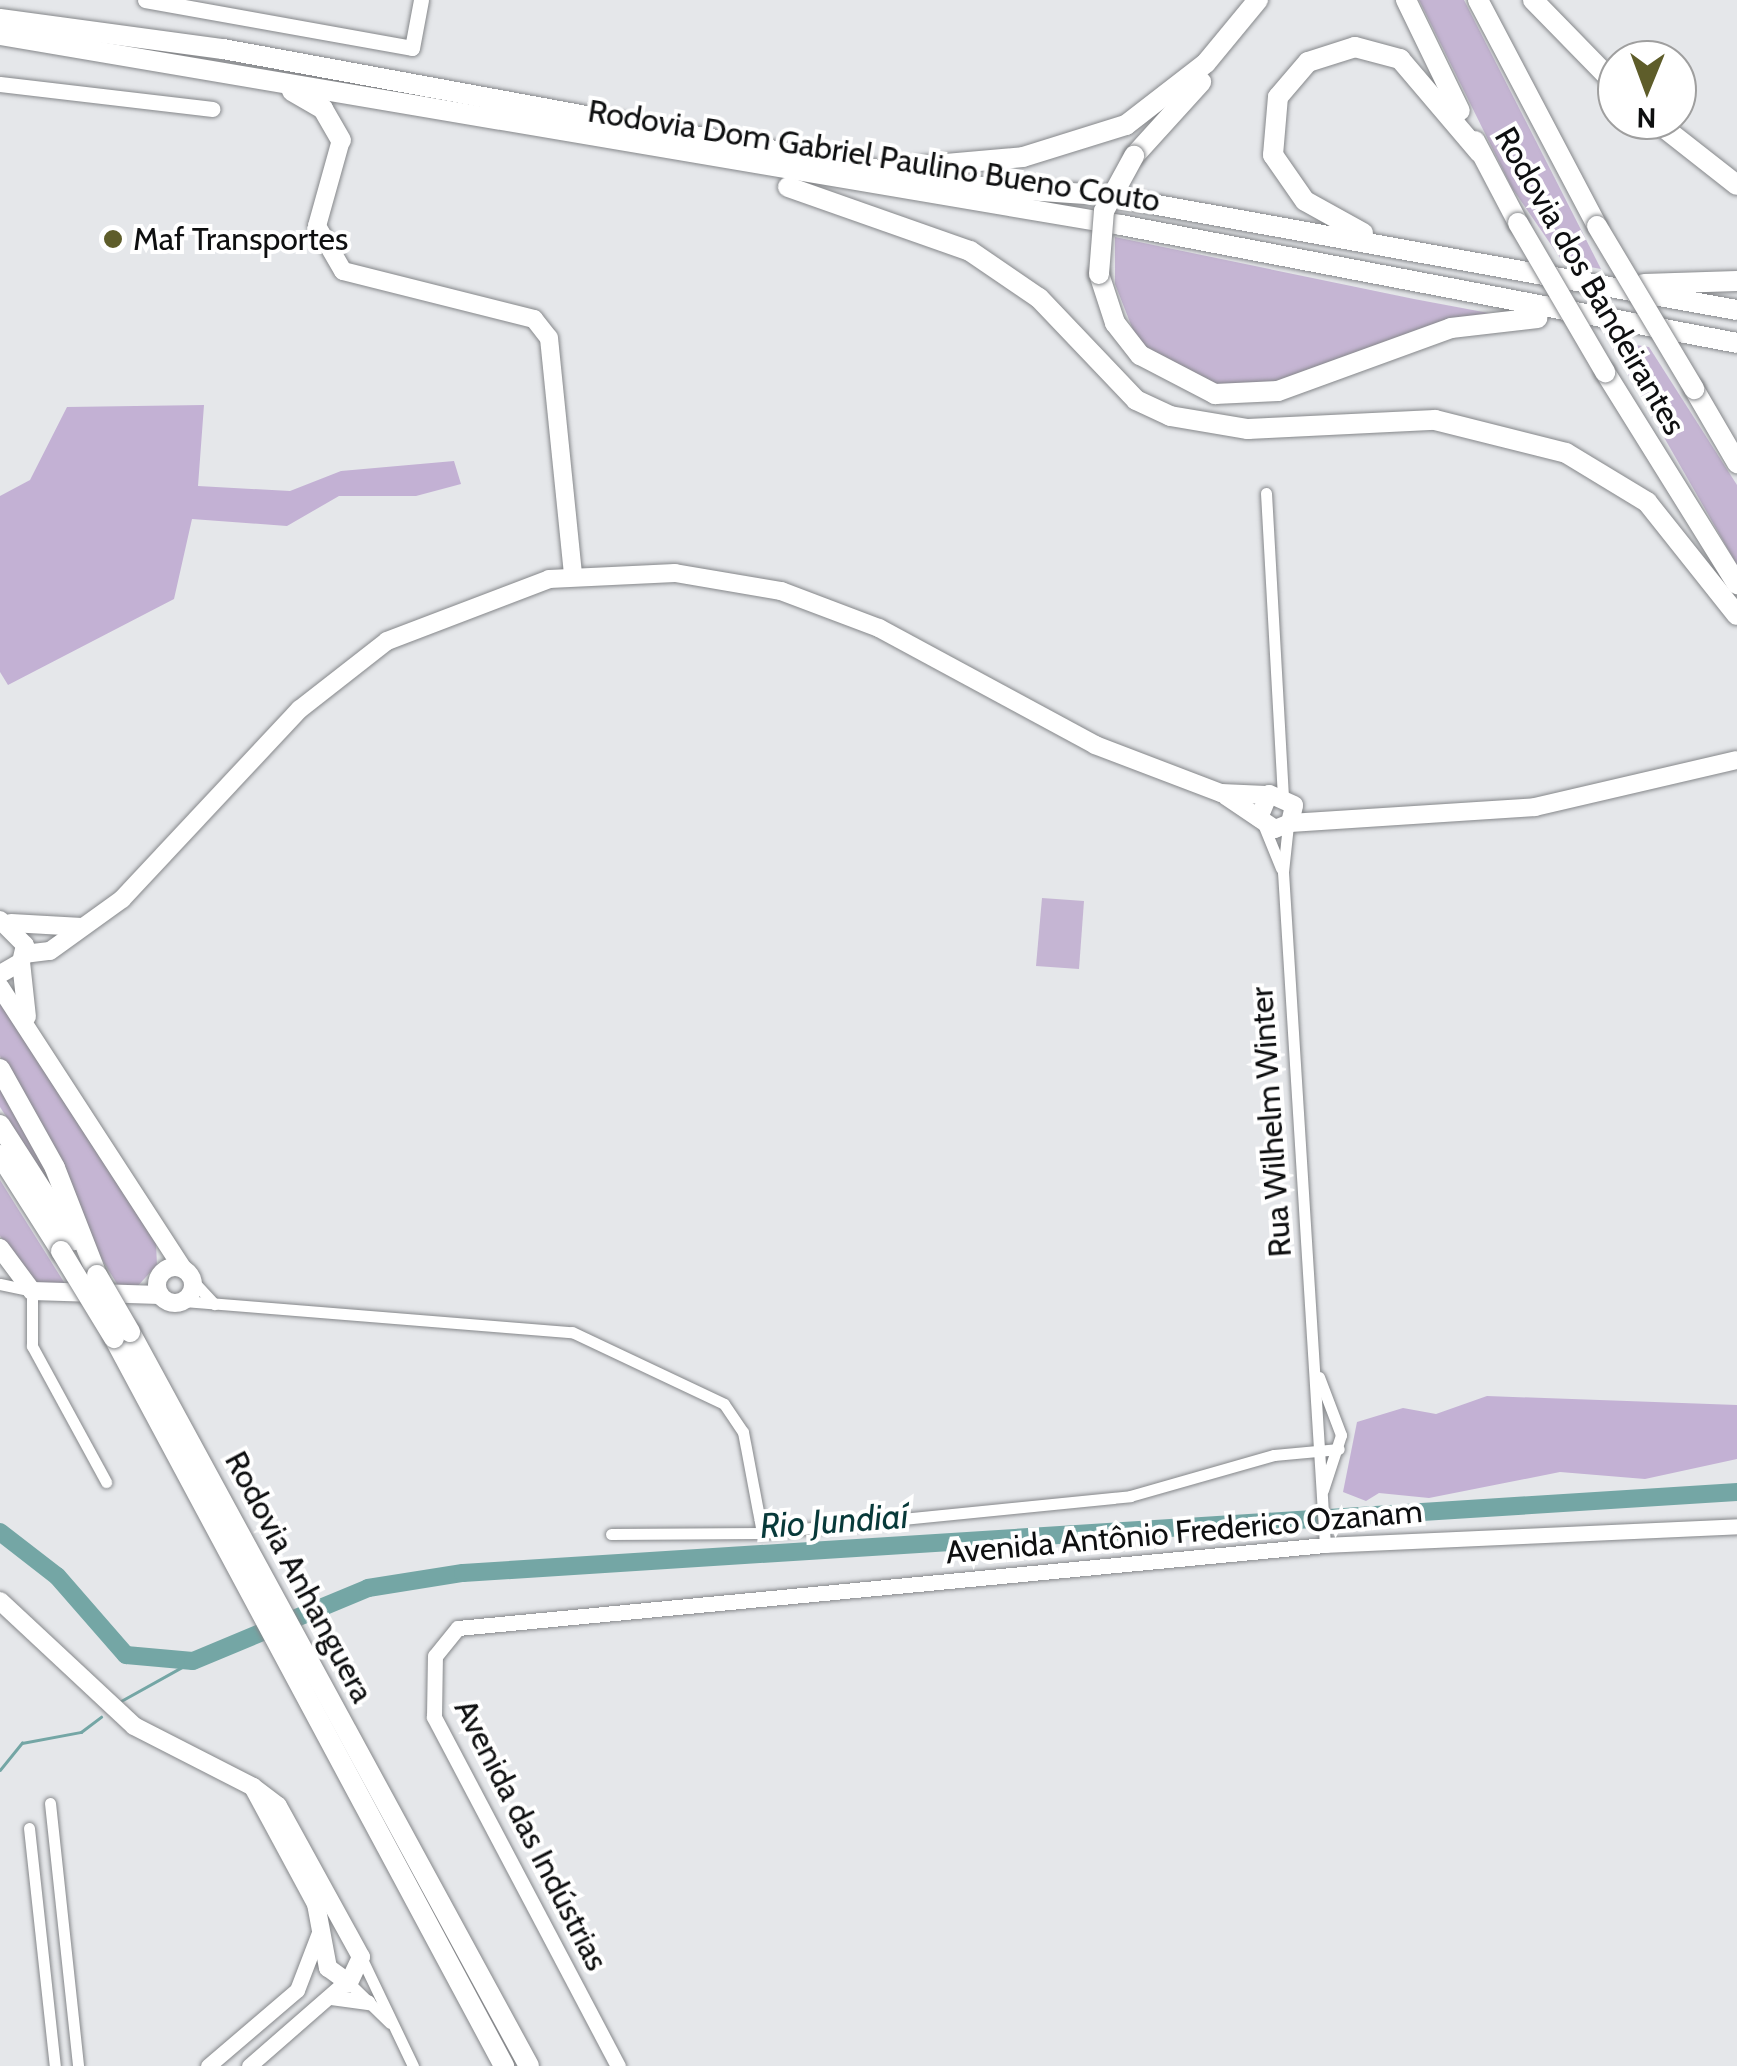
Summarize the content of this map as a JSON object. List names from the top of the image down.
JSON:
{
  "streets": {
    "highway": ["Rodovia Dom Gabriel Paulino Bueno Couto", "Rodovia dos Bandeirantes", "Rodovia Anhanguera"],
    "street": ["Rua Wilhelm Winter", "Avenida Antônio Frederico Ozanam", "Avenida das Indústrias"]
  },
  "crossings": [
    ["Avenida Antônio Frederico Ozanam", "Avenida das Indústrias"]
  ],
  "water": ["Rio Jundiaí"],
  "places": ["Maf Transportes"],
  "north": "bottom"
}
